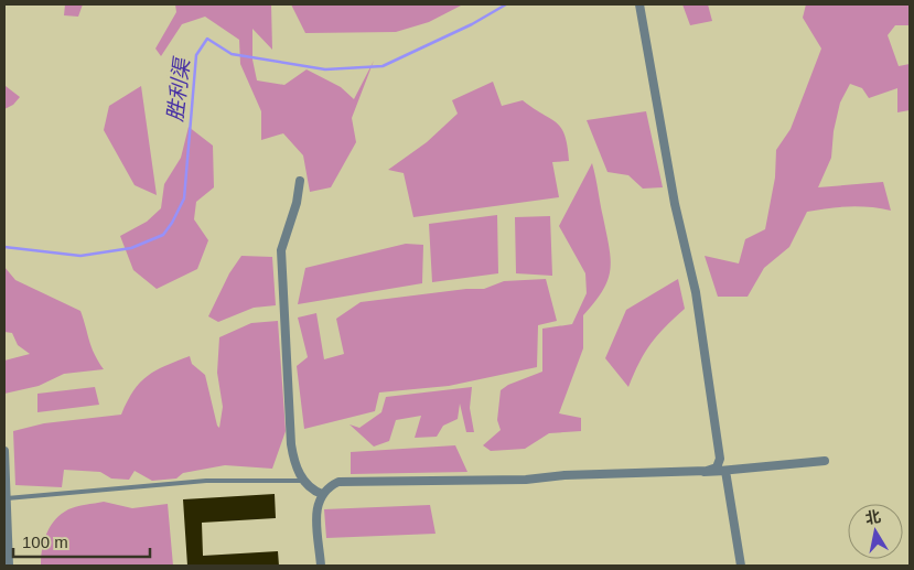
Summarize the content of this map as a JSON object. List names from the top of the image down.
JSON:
{
  "water": ["胜利渠"],
  "scale_bar": "100 m",
  "north": "top"
}
